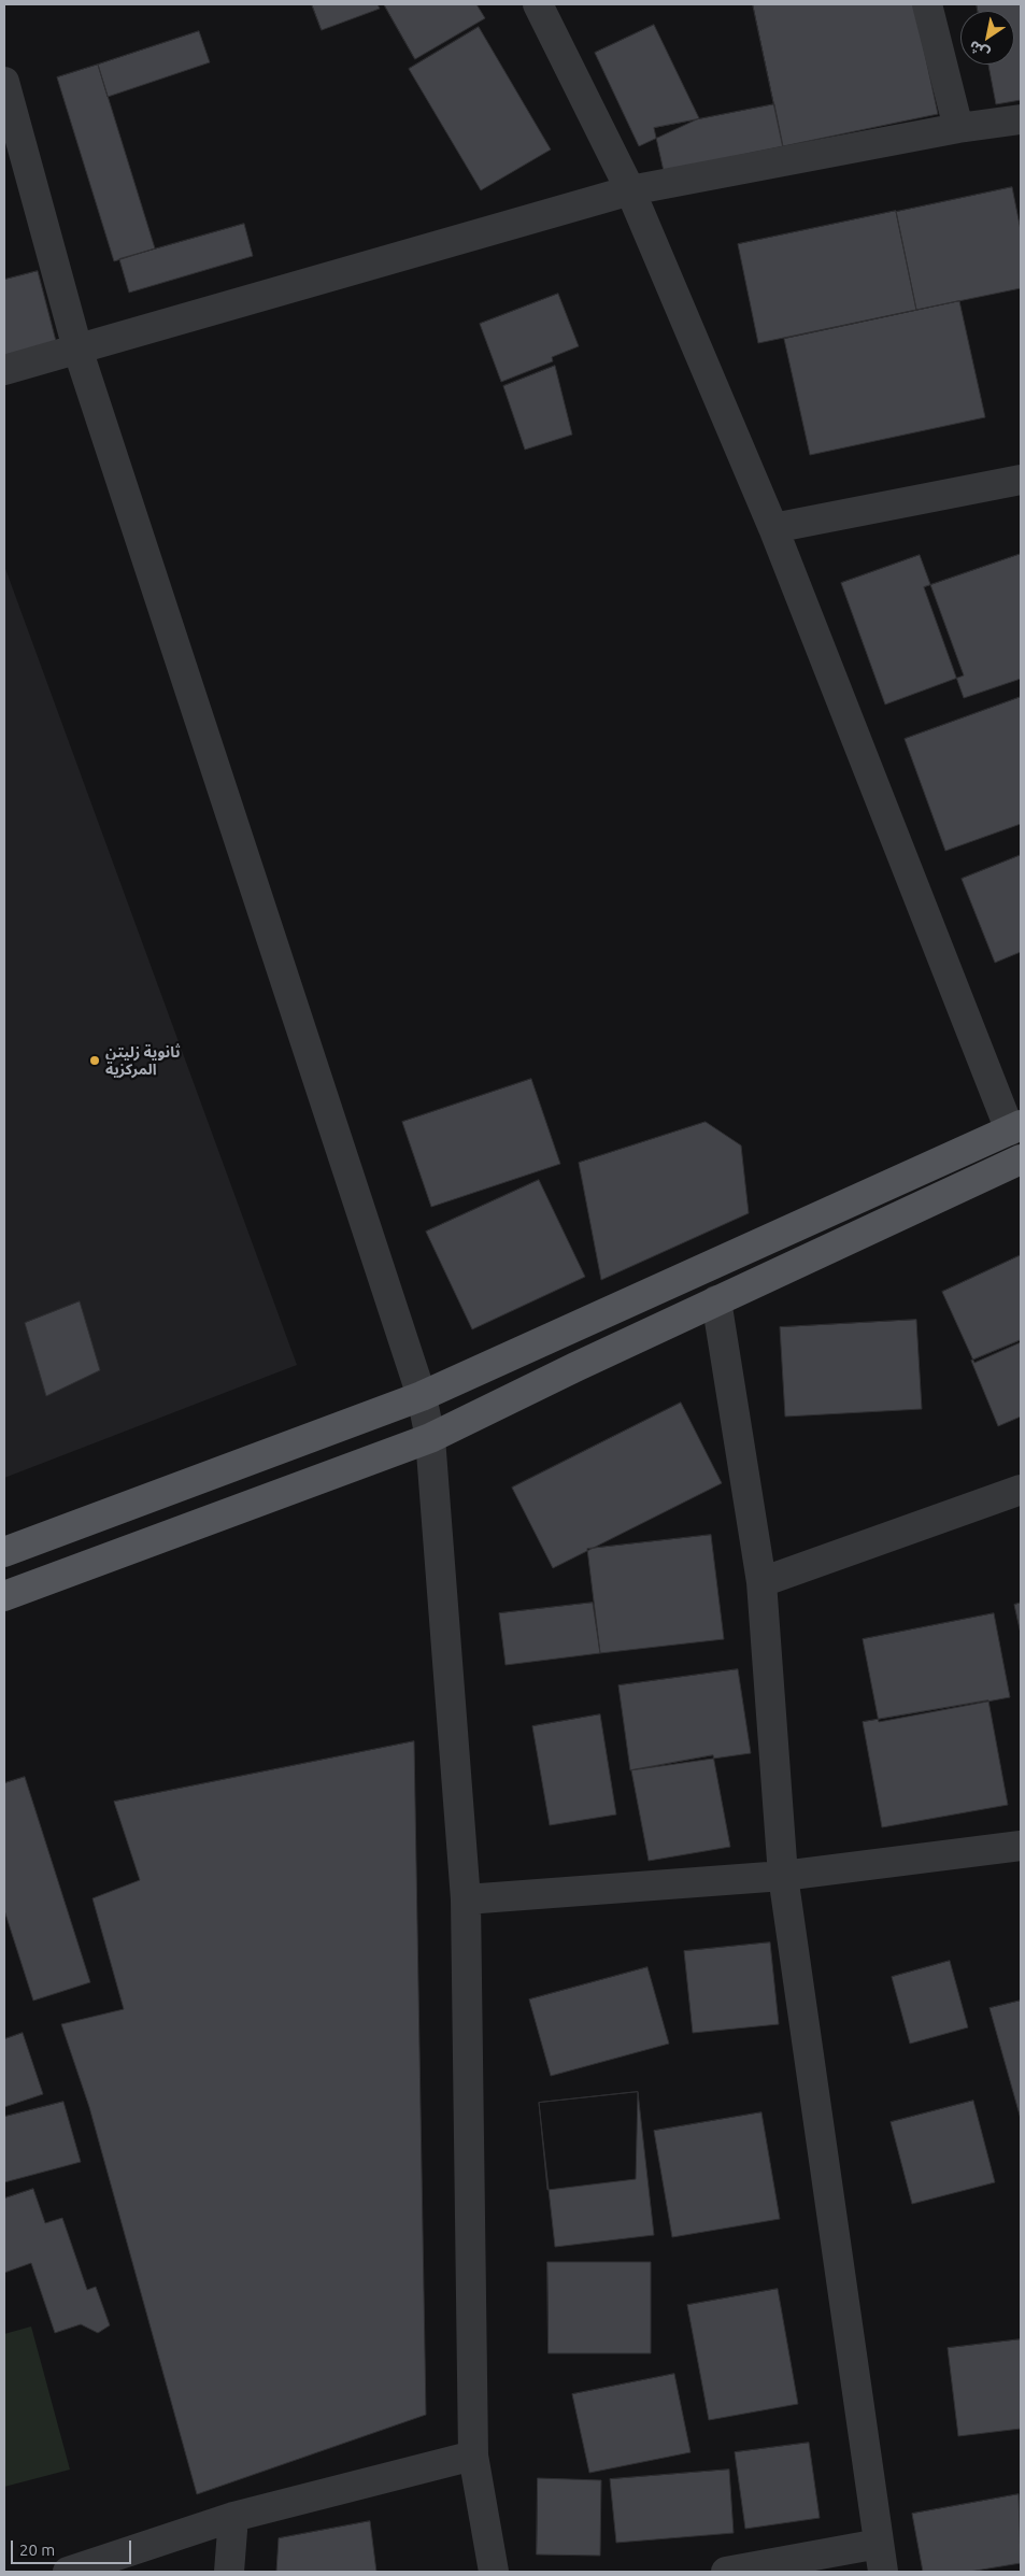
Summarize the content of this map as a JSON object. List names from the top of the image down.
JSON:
{
  "places": ["ثانوية زليتن المركزية"],
  "scale_bar": "20 m",
  "north": "bottom left"
}
